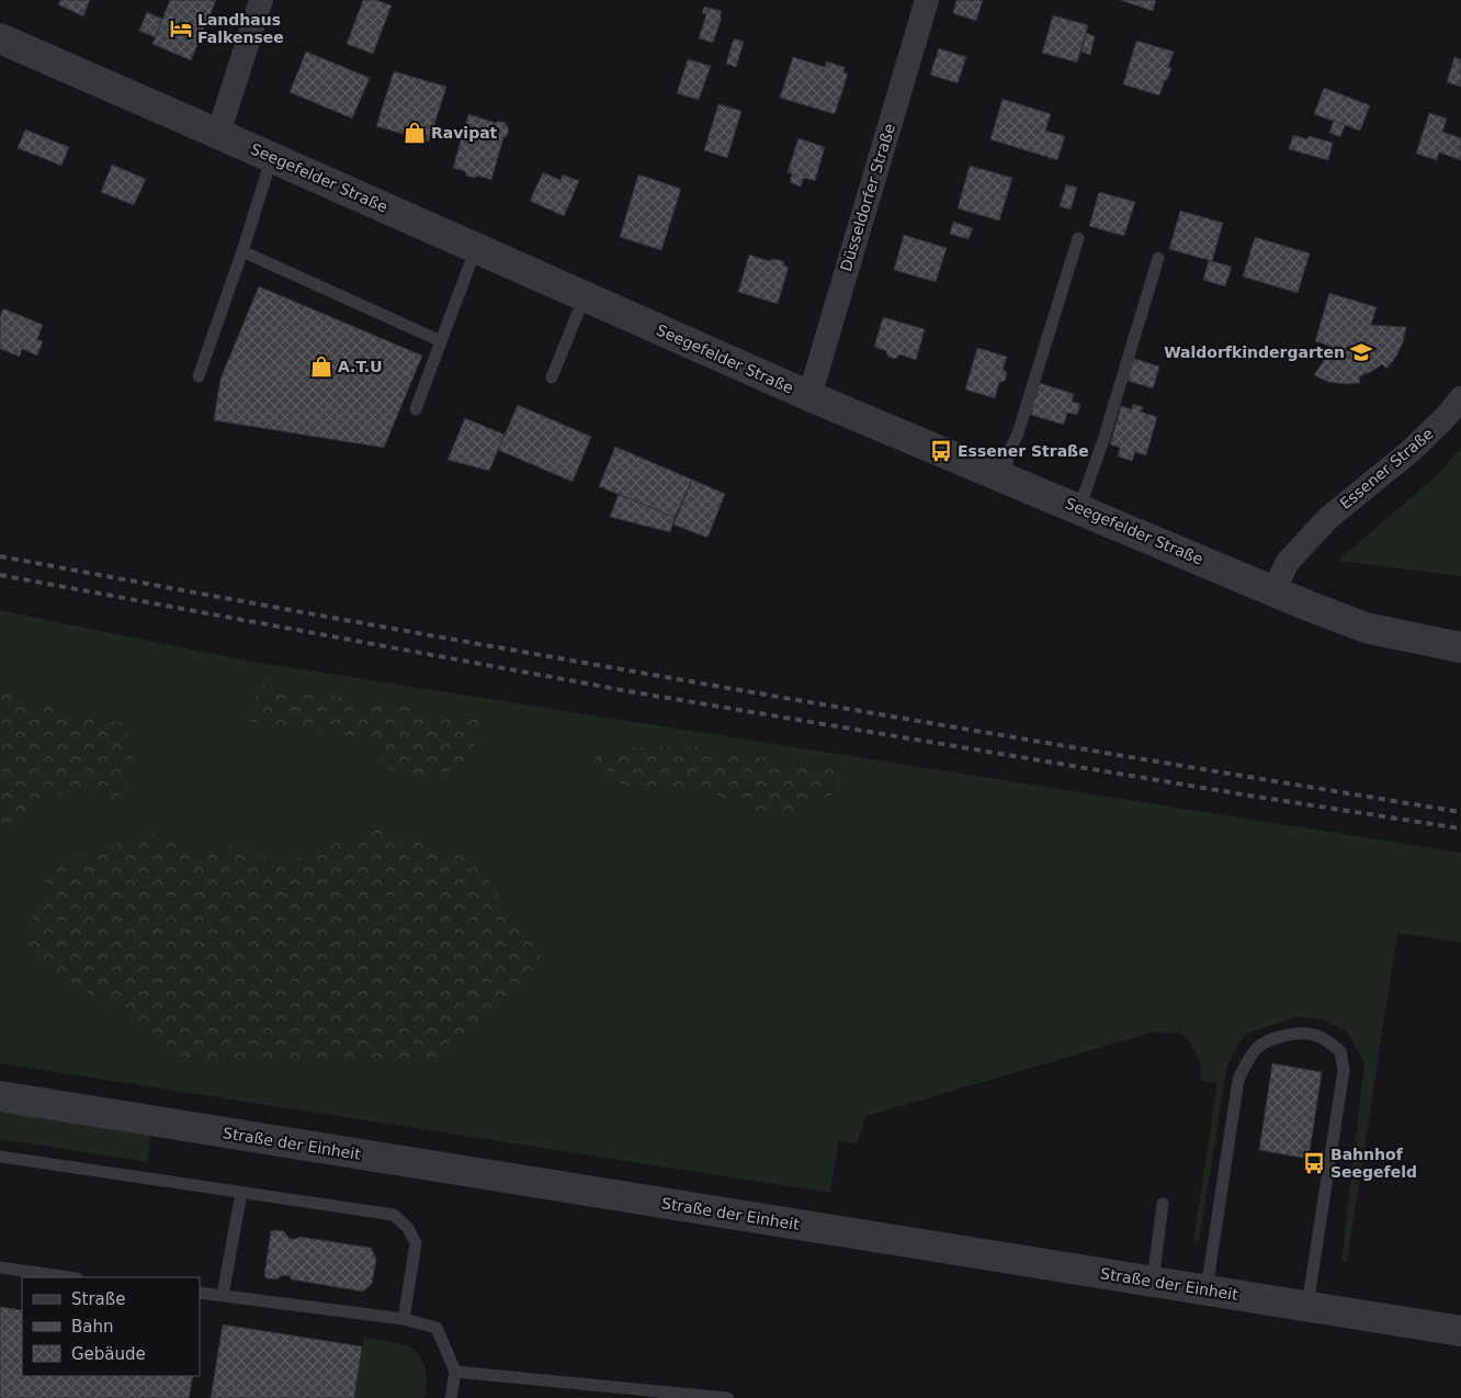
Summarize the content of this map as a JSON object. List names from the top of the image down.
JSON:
{
  "streets": {
    "street": [
      "Seegefelder Straße",
      "Düsseldorfer Straße",
      "Essener Straße",
      "Straße der Einheit"
    ]
  },
  "crossings": [
    ["Seegefelder Straße", "Düsseldorfer Straße"],
    ["Seegefelder Straße", "Essener Straße"]
  ],
  "places": {
    "hotel": ["Landhaus Falkensee"],
    "shop": ["Ravipat", "A.T.U"],
    "school or university": ["Waldorfkindergarten"],
    "bus stop": ["Essener Straße", "Bahnhof Seegefeld"]
  },
  "legend": ["Straße", "Bahn", "Gebäude"]
}
